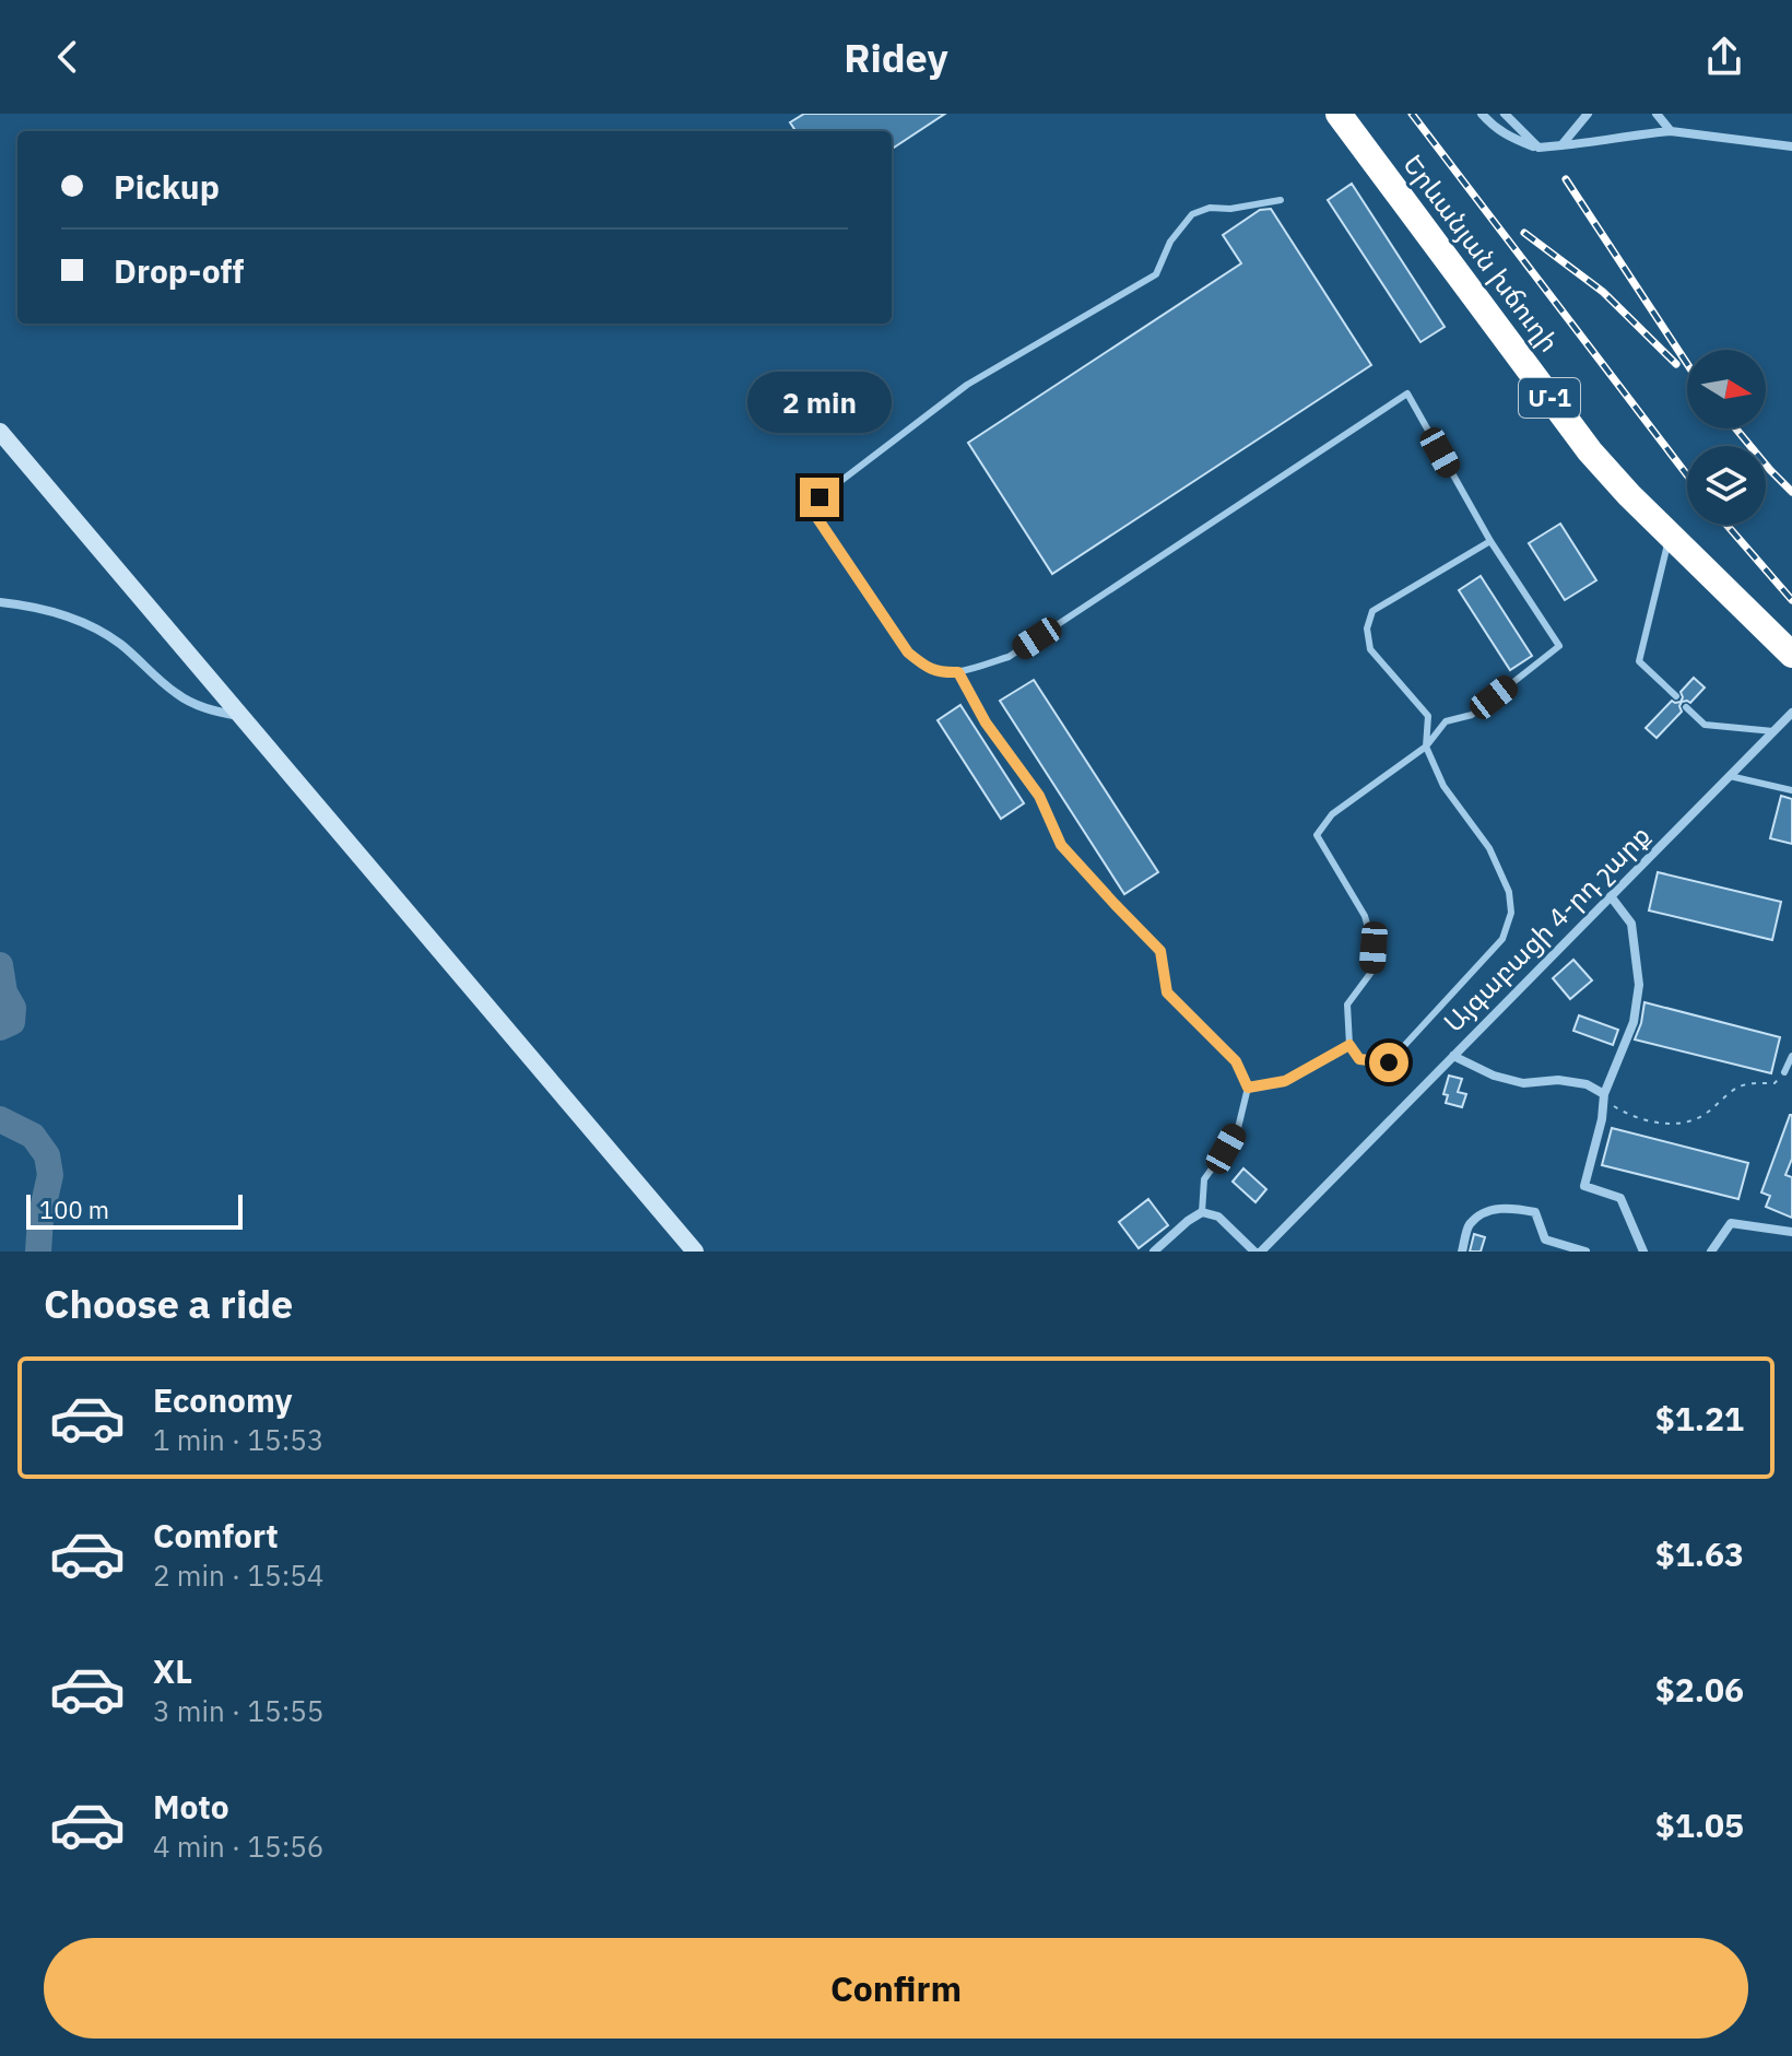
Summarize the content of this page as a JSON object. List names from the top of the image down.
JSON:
{
  "streets": {
    "highway": ["Երևանյան խճուղի", "Մ-1"],
    "street": ["Այգաբացի 4-րդ շարք"]
  },
  "scale_bar": "100 m",
  "north": "right",
  "page": {
    "header": "Ridey",
    "banner": ["Pickup", "Drop-off"],
    "bubble": "2 min",
    "scale": "100 m",
    "heading": "Choose a ride",
    "list": [
      {
        "name": "Economy",
        "note": "1 min · 15:53",
        "value": "$1.21"
      },
      {
        "name": "Comfort",
        "note": "2 min · 15:54",
        "value": "$1.63"
      },
      {
        "name": "XL",
        "note": "3 min · 15:55",
        "value": "$2.06"
      },
      {
        "name": "Moto",
        "note": "4 min · 15:56",
        "value": "$1.05"
      }
    ],
    "buttons": "Confirm"
  }
}
